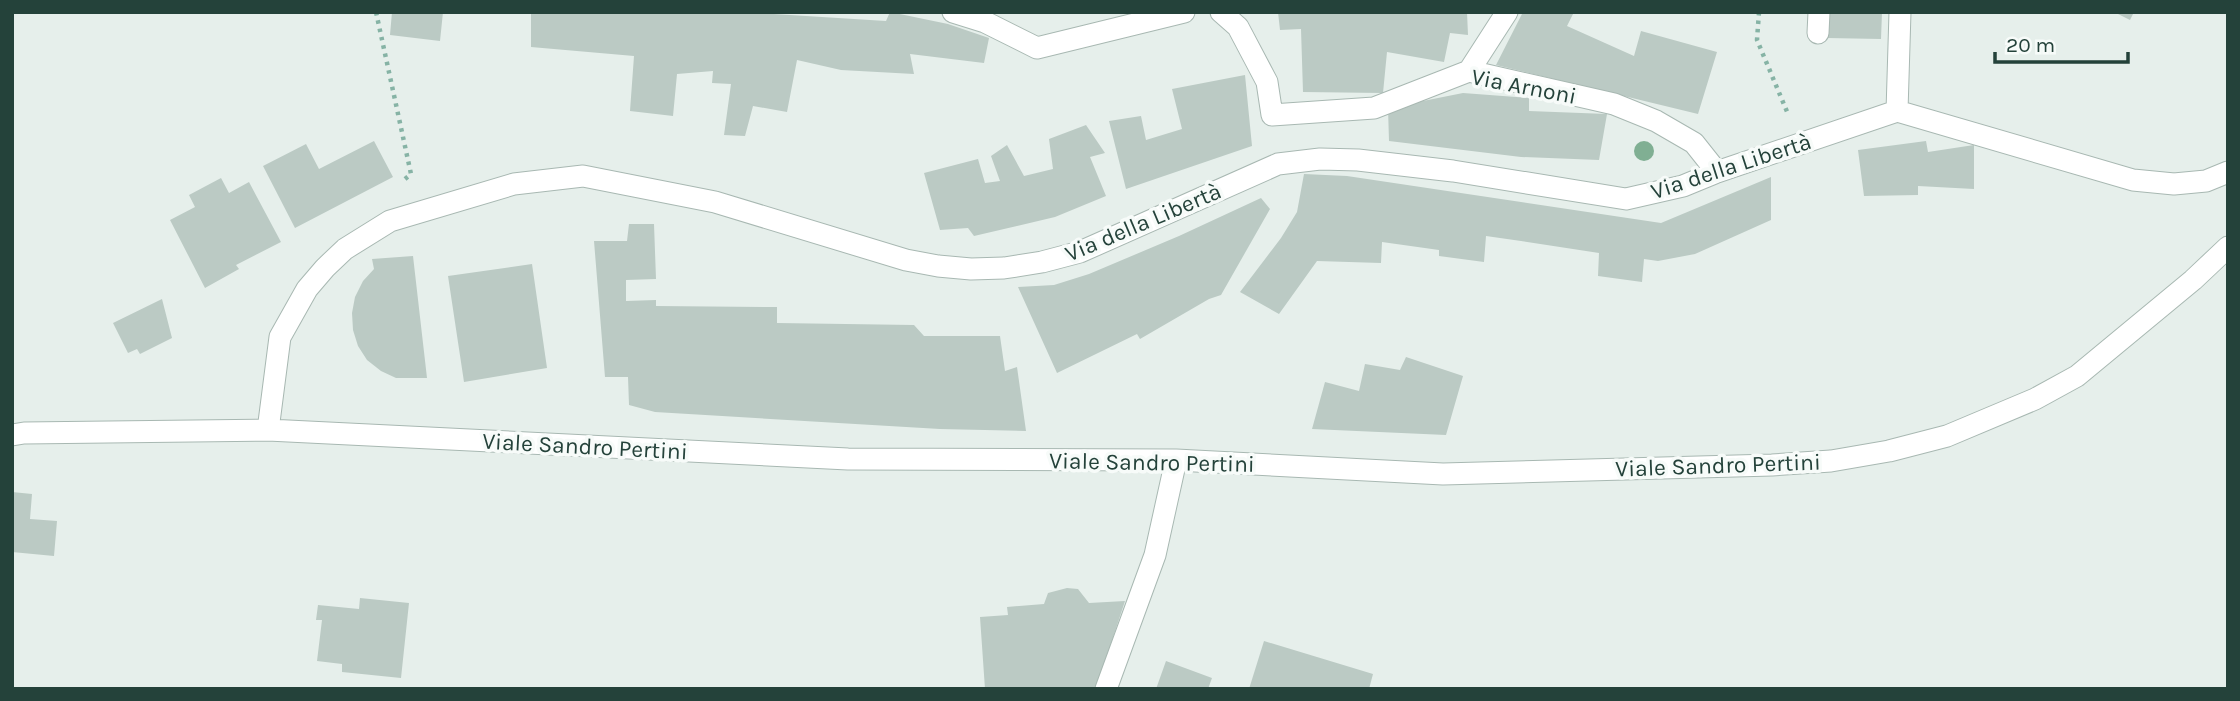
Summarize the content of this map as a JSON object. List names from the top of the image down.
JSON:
{
  "streets": {
    "street": ["Via Arnoni", "Via della Libertà", "Viale Sandro Pertini"]
  },
  "crossings": [
    ["Via Arnoni", "Via della Libertà"],
    ["Via della Libertà", "Viale Sandro Pertini"]
  ],
  "scale_bar": "20 m"
}
